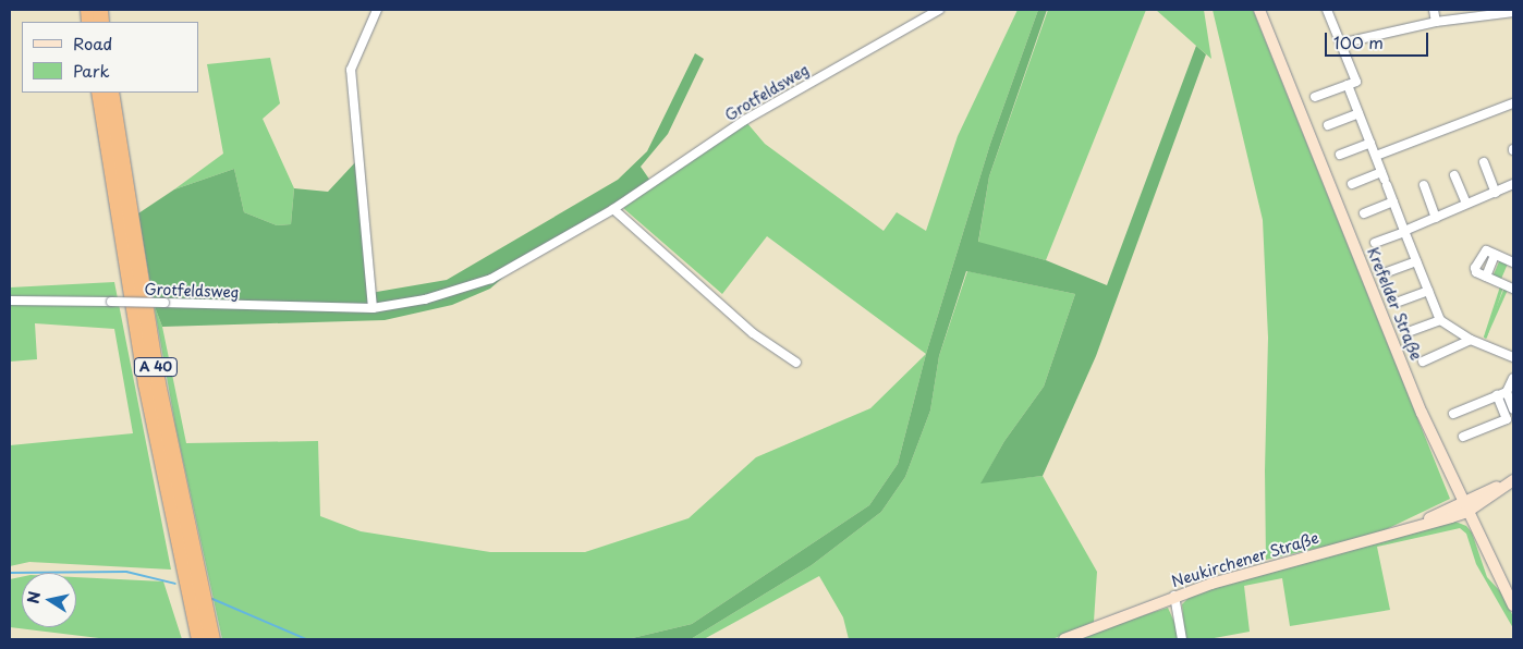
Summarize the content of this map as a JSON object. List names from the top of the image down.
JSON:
{
  "streets": {
    "highway": ["A 40"],
    "main road": ["Krefelder Straße", "Neukirchener Straße"],
    "street": ["Grotfeldsweg"]
  },
  "crossings": [
    ["Krefelder Straße", "Neukirchener Straße"]
  ],
  "legend": ["Road", "Park"],
  "scale_bar": "100 m",
  "north": "left"
}
